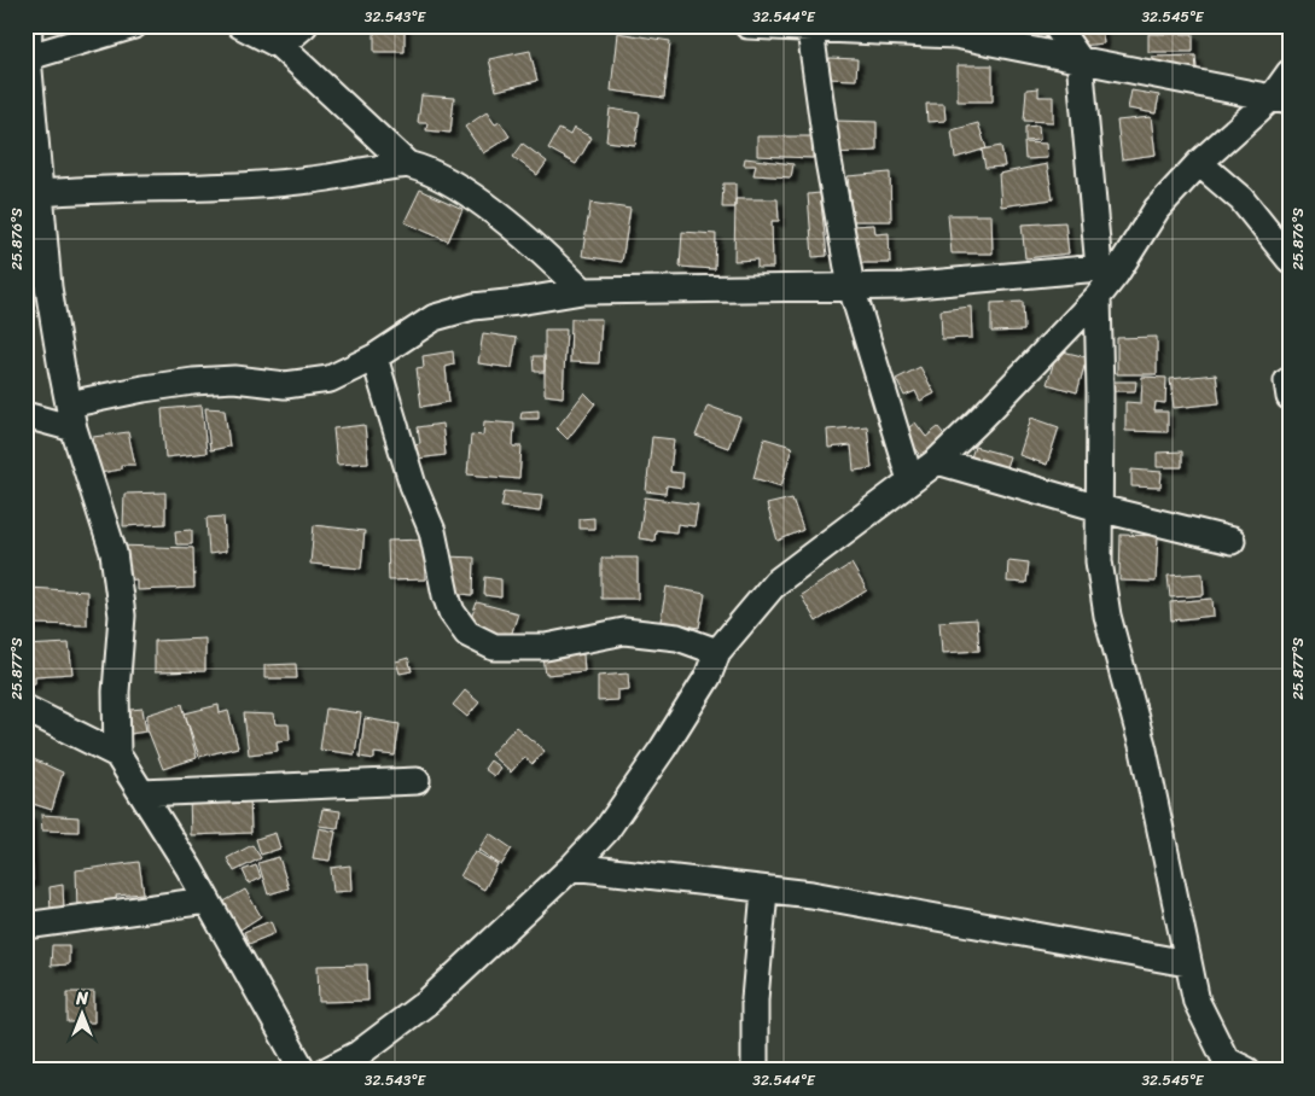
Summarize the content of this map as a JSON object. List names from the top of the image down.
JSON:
{
  "north": "top",
  "coordinates": [
    "32.543°E",
    "32.544°E",
    "32.545°E",
    "25.876°S",
    "25.877°S"
  ]
}
